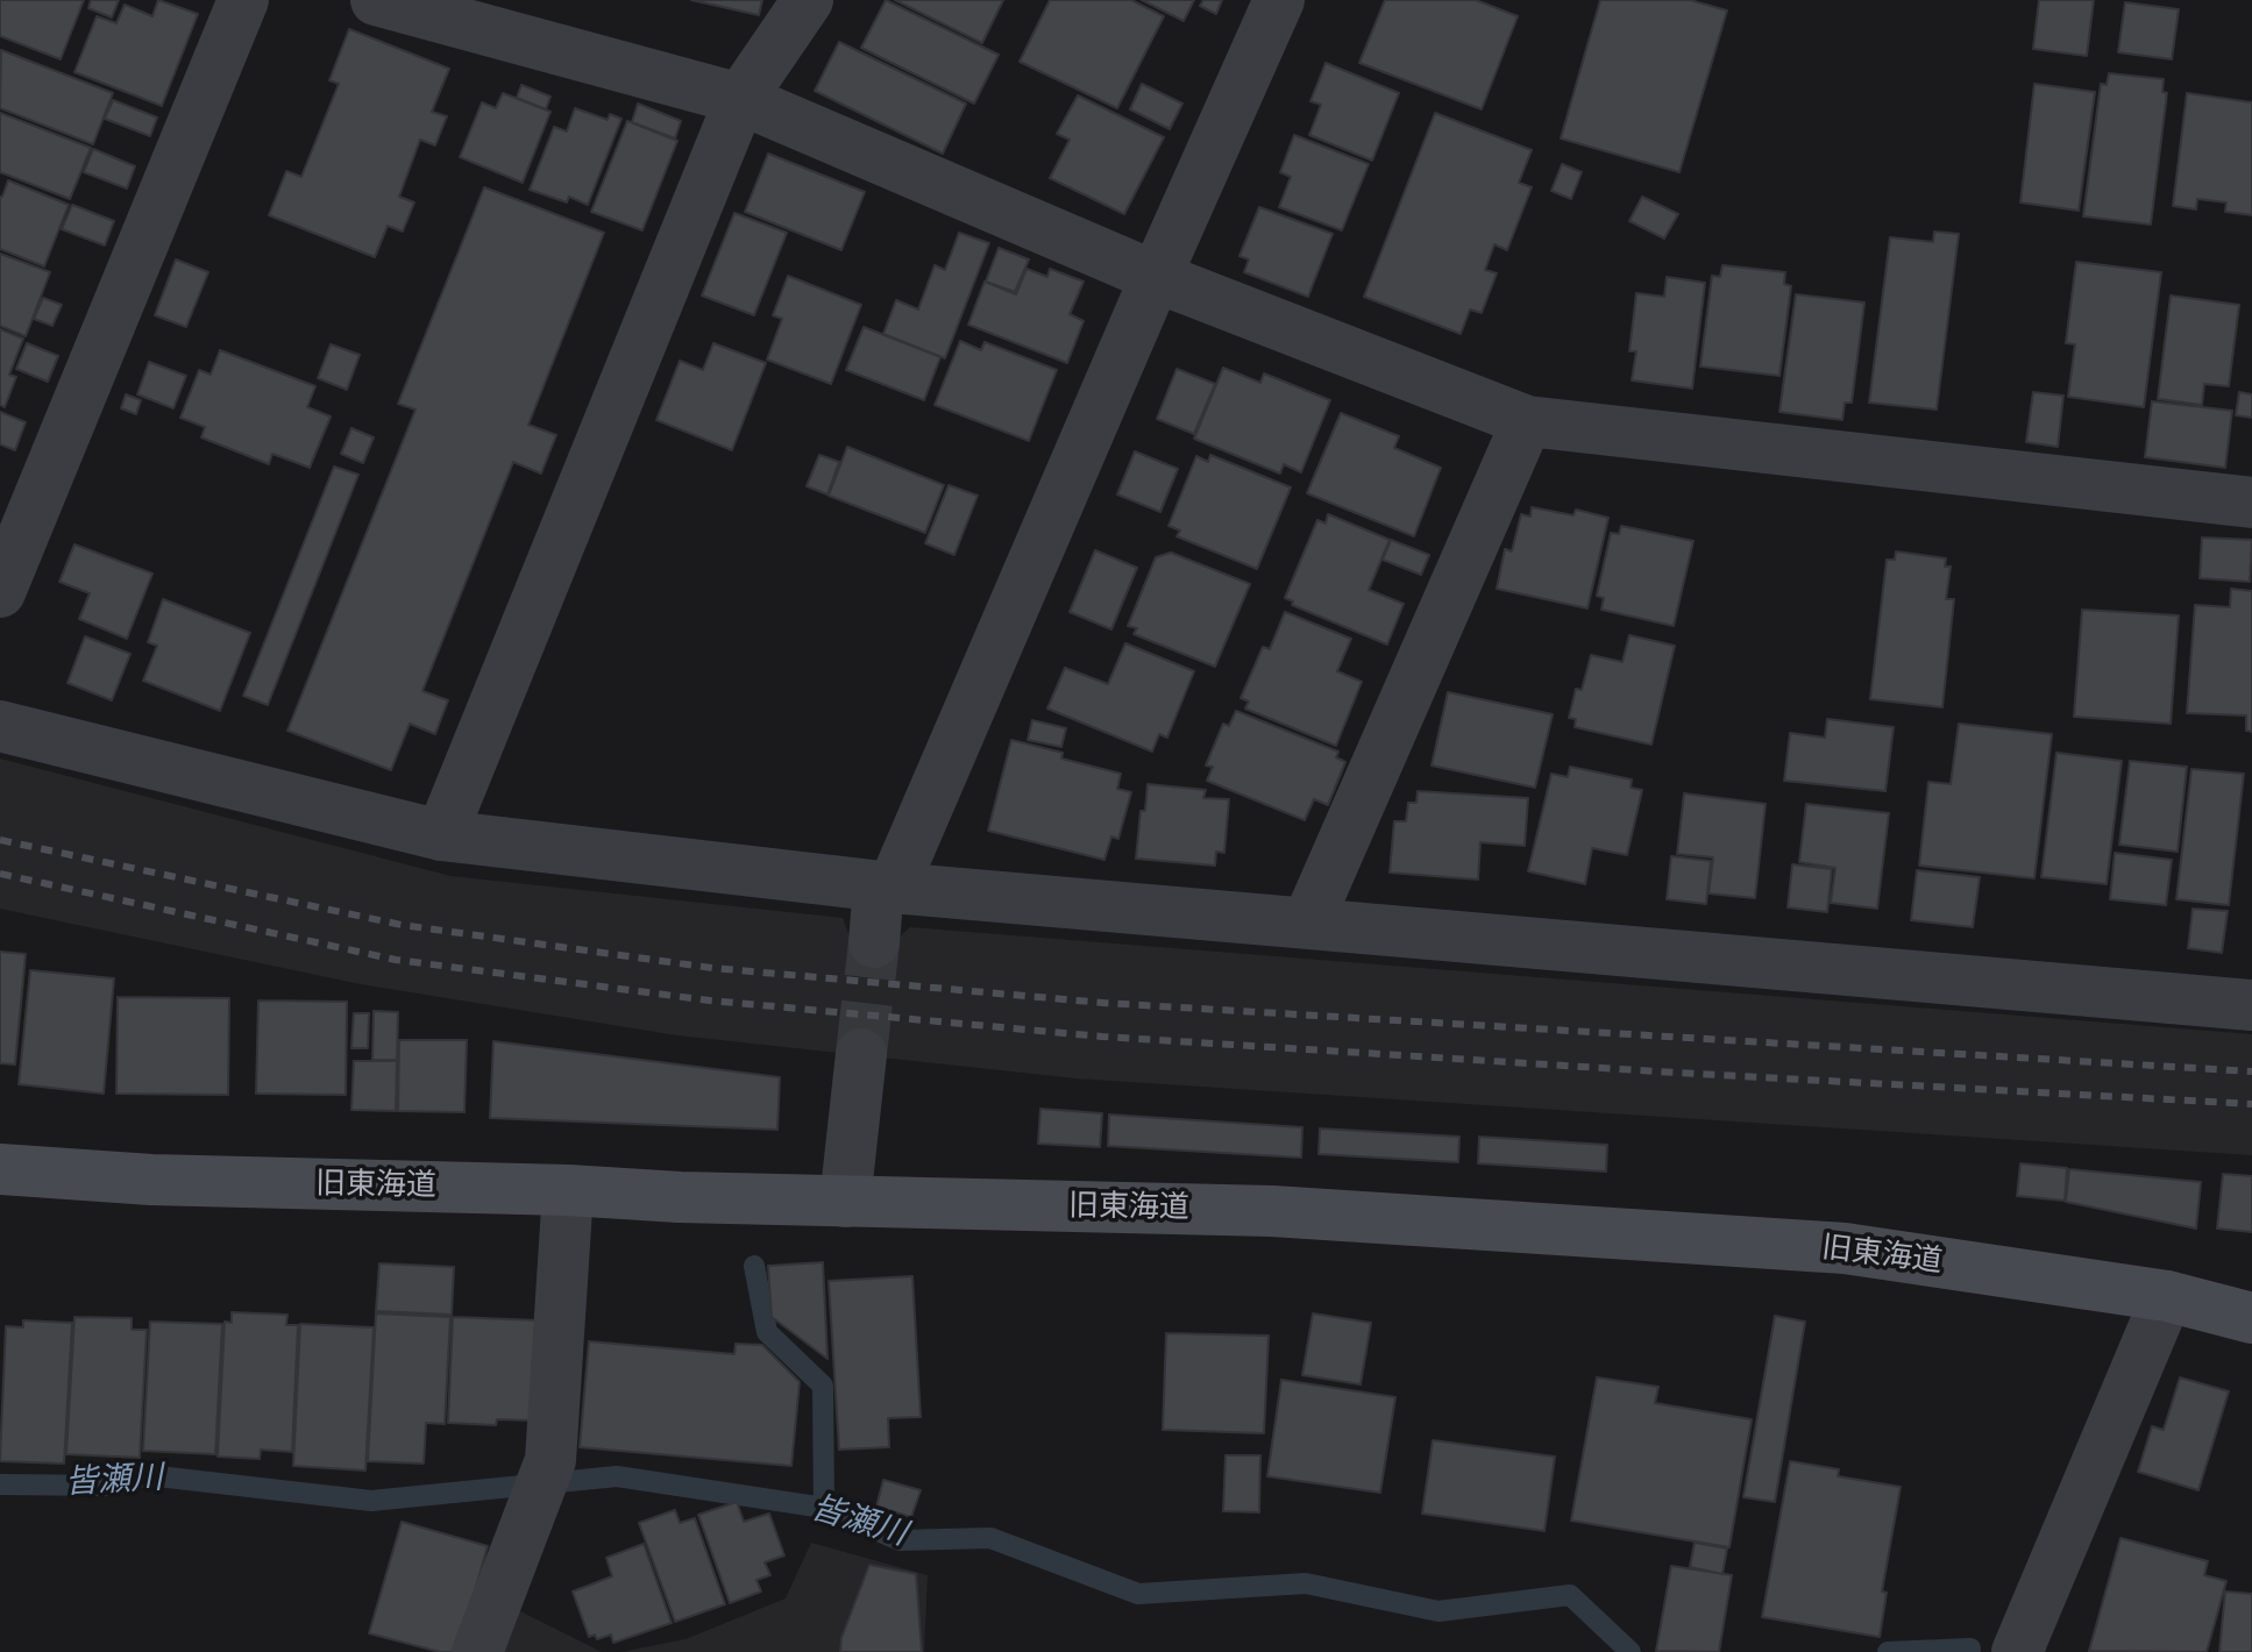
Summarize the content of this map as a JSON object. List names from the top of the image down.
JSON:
{
  "streets": {
    "street": ["旧東海道"]
  },
  "water": ["皆瀬川"]
}
